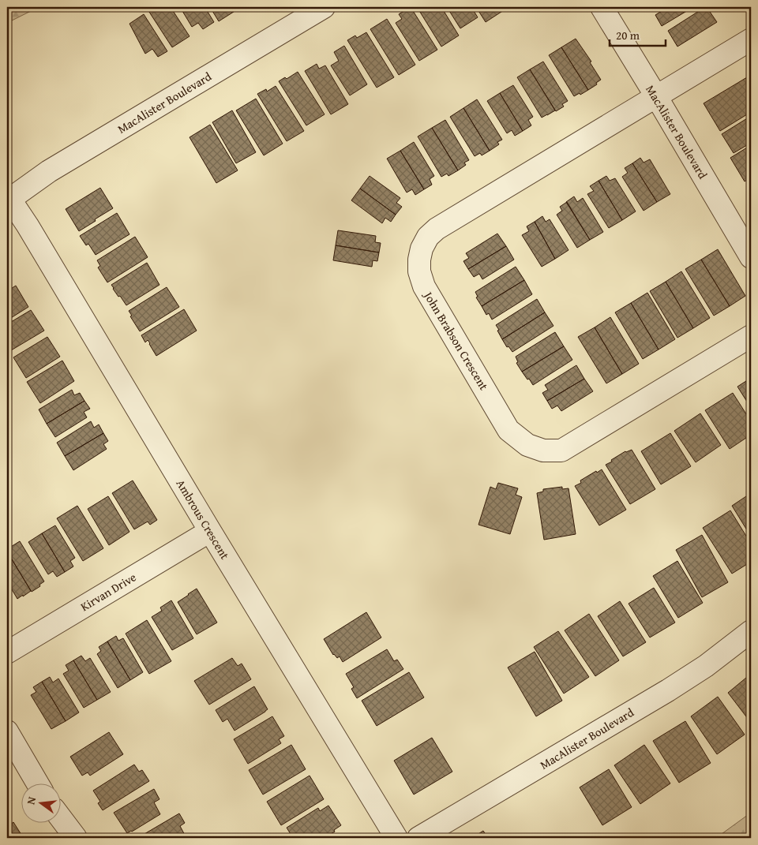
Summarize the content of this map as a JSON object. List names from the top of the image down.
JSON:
{
  "streets": {
    "street": [
      "MacAlister Boulevard",
      "John Brabson Crescent",
      "Ambrous Crescent",
      "Kirvan Drive"
    ]
  },
  "crossings": [
    ["MacAlister Boulevard", "John Brabson Crescent"],
    ["MacAlister Boulevard", "Ambrous Crescent"],
    ["Ambrous Crescent", "Kirvan Drive"]
  ],
  "scale_bar": "20 m",
  "north": "left"
}
